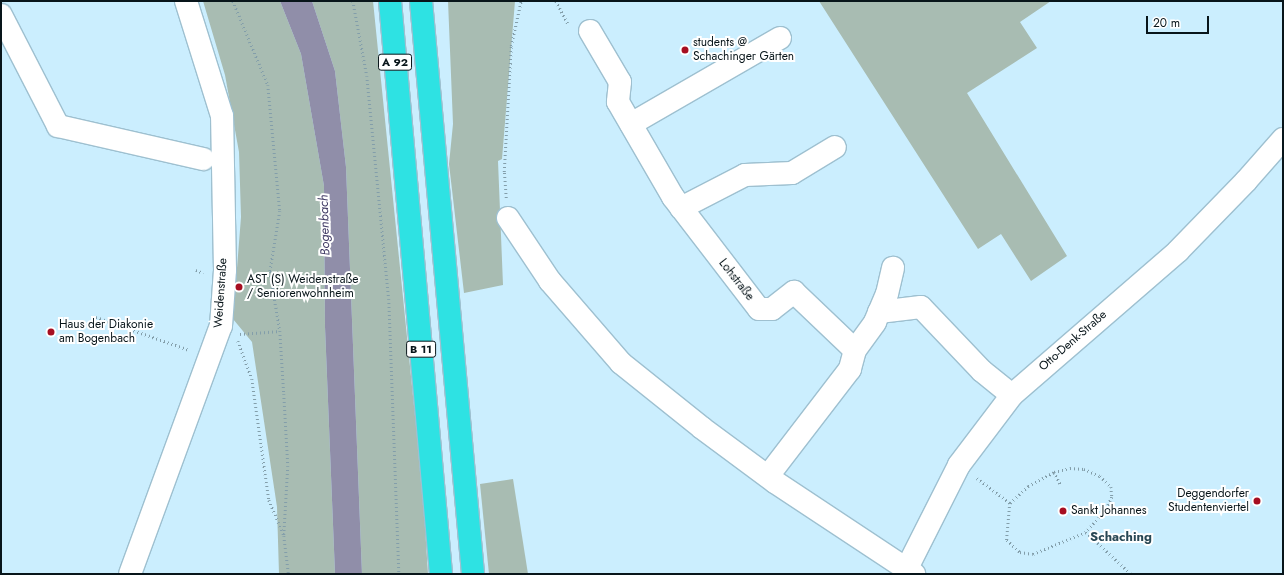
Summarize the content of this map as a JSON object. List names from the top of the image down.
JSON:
{
  "streets": {
    "highway": ["A 92", "B 11"],
    "street": ["Lohstraße", "Weidenstraße", "Otto-Denk-Straße"]
  },
  "crossings": [
    ["A 92", "B 11"]
  ],
  "districts": ["Schaching"],
  "water": ["Bogenbach"],
  "places": [
    "students @ Schachinger Gärten",
    "AST (S) Weidenstraße / Seniorenwohnheim",
    "Haus der Diakonie am Bogenbach",
    "Deggendorfer Studentenviertel",
    "Sankt Johannes"
  ],
  "scale_bar": "20 m"
}
